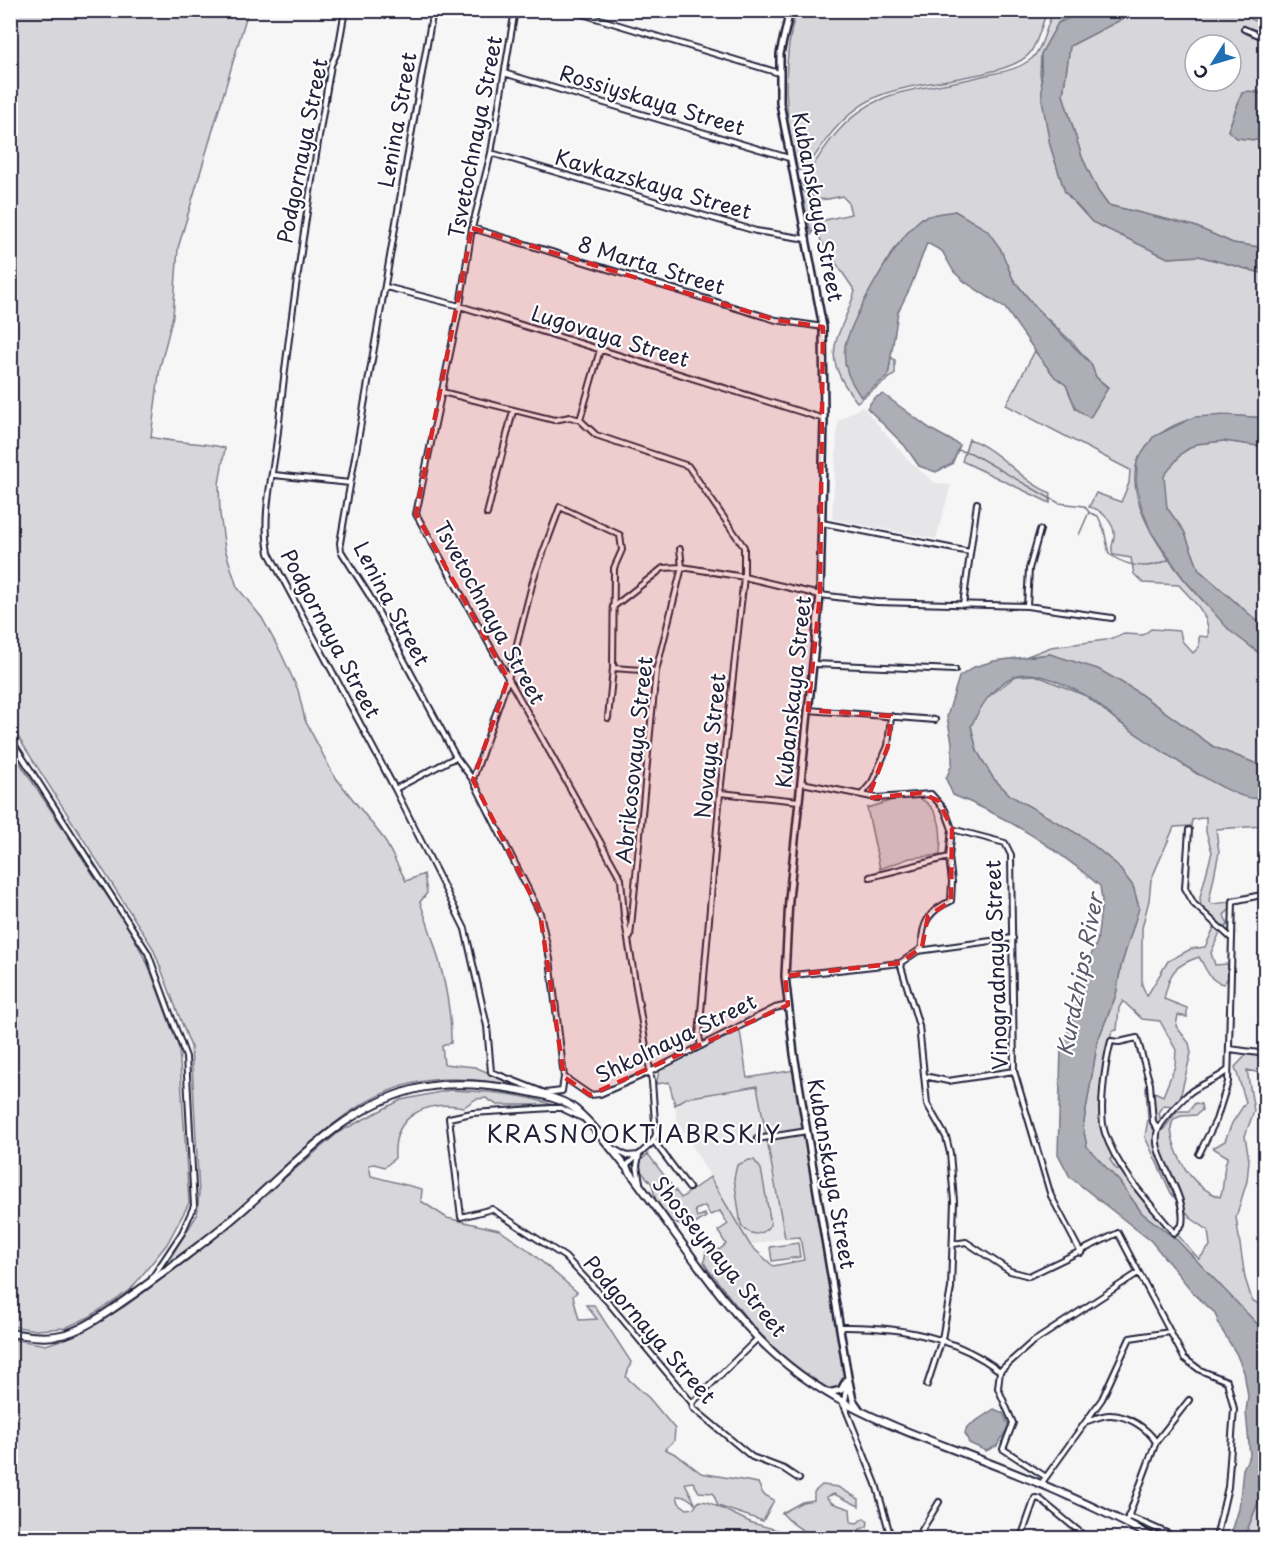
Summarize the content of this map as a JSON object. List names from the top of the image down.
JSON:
{
  "streets": {
    "main road": ["Kubanskaya Street", "Shosseynaya Street"],
    "street": [
      "Rossiyskaya Street",
      "Lenina Street",
      "Tsvetochnaya Street",
      "Podgornaya Street",
      "Kavkazskaya Street",
      "8 Marta Street",
      "Lugovaya Street",
      "Novaya Street",
      "Abrikosovaya Street",
      "Vinogradnaya Street",
      "Shkolnaya Street"
    ]
  },
  "crossings": [
    ["Rossiyskaya Street", "Tsvetochnaya Street"],
    ["Rossiyskaya Street", "Kubanskaya Street"],
    ["Lenina Street", "Lugovaya Street"],
    ["Lenina Street", "Shkolnaya Street"],
    ["Tsvetochnaya Street", "Kavkazskaya Street"],
    ["Tsvetochnaya Street", "8 Marta Street"],
    ["Tsvetochnaya Street", "Lugovaya Street"],
    ["Tsvetochnaya Street", "Abrikosovaya Street"],
    ["Tsvetochnaya Street", "Shkolnaya Street"],
    ["Podgornaya Street", "Shkolnaya Street"],
    ["Podgornaya Street", "Shosseynaya Street"],
    ["Kavkazskaya Street", "Kubanskaya Street"],
    ["Kubanskaya Street", "8 Marta Street"],
    ["Kubanskaya Street", "Lugovaya Street"],
    ["Kubanskaya Street", "Shkolnaya Street"],
    ["Novaya Street", "Shkolnaya Street"]
  ],
  "districts": ["KRASNOOKTIABRSKIY"],
  "water": ["Kurdzhips River"],
  "north": "bottom left"
}
